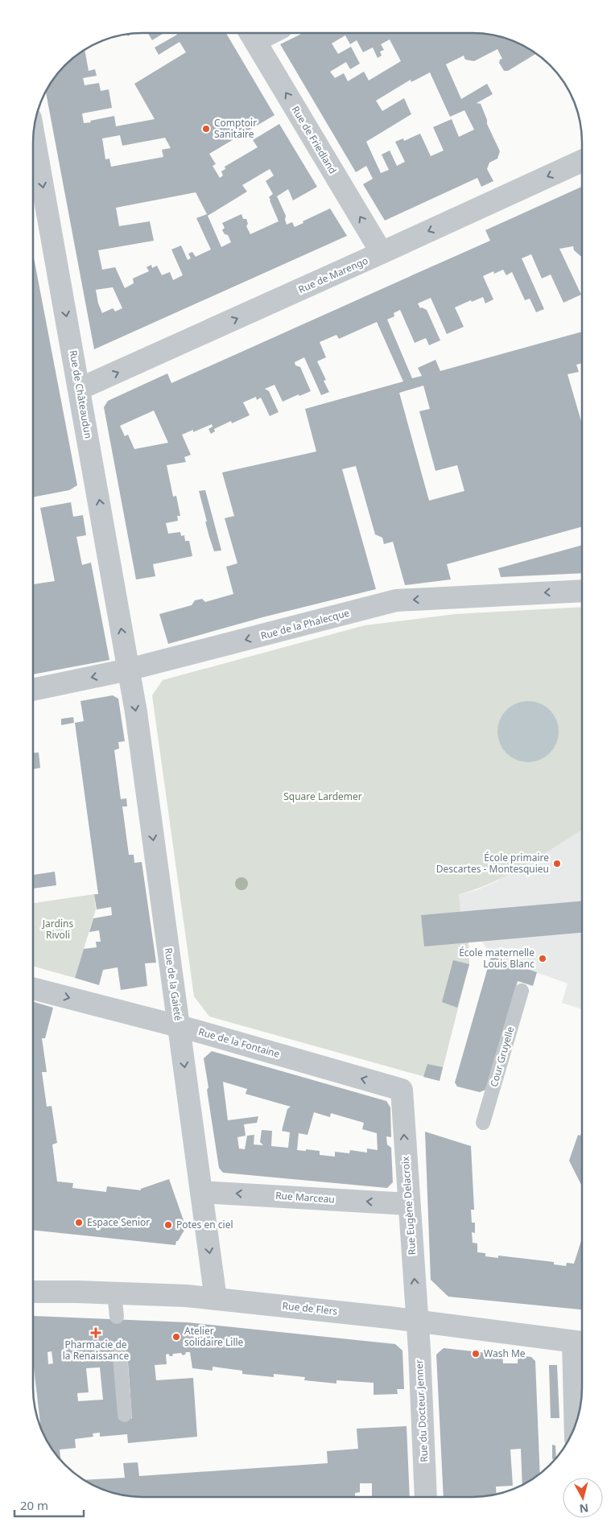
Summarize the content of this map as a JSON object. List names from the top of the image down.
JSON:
{
  "streets": {
    "street": [
      "Rue de Friedland",
      "Rue de Marengo",
      "Rue de Châteaudun",
      "Rue de la Phalecque",
      "Rue de la Gaieté",
      "Rue de la Fontaine",
      "Rue Marceau",
      "Rue Eugène Delacroix",
      "Rue de Flers",
      "Rue du Docteur Jenner"
    ],
    "lane": ["Cour Gruyelle"]
  },
  "crossings": [
    ["Rue de Friedland", "Rue de Marengo"],
    ["Rue de Marengo", "Rue de Châteaudun"],
    ["Rue de Châteaudun", "Rue de la Phalecque"],
    ["Rue de Châteaudun", "Rue de la Gaieté"],
    ["Rue de la Phalecque", "Rue de la Gaieté"],
    ["Rue de la Gaieté", "Rue de la Fontaine"],
    ["Rue de la Gaieté", "Rue Marceau"],
    ["Rue de la Gaieté", "Rue de Flers"],
    ["Rue de la Fontaine", "Rue Eugène Delacroix"],
    ["Rue Marceau", "Rue Eugène Delacroix"],
    ["Rue Eugène Delacroix", "Rue de Flers"],
    ["Rue Eugène Delacroix", "Rue du Docteur Jenner"],
    ["Rue de Flers", "Rue du Docteur Jenner"]
  ],
  "one_way": [
    "Rue de Friedland",
    "Rue de la Phalecque",
    "Rue de la Gaieté",
    "Rue Marceau",
    "Rue Eugène Delacroix"
  ],
  "parks": ["Square Lardemer", "Jardins Rivoli"],
  "places": {
    "other": [
      "Comptoir Sanitaire",
      "École primaire Descartes - Montesquieu",
      "École maternelle Louis Blanc",
      "Espace Senior",
      "Potes en ciel",
      "Atelier solidaire Lille",
      "Wash Me"
    ],
    "health": ["Pharmacie de la Renaissance"]
  },
  "scale_bar": "20 m",
  "north": "bottom"
}
